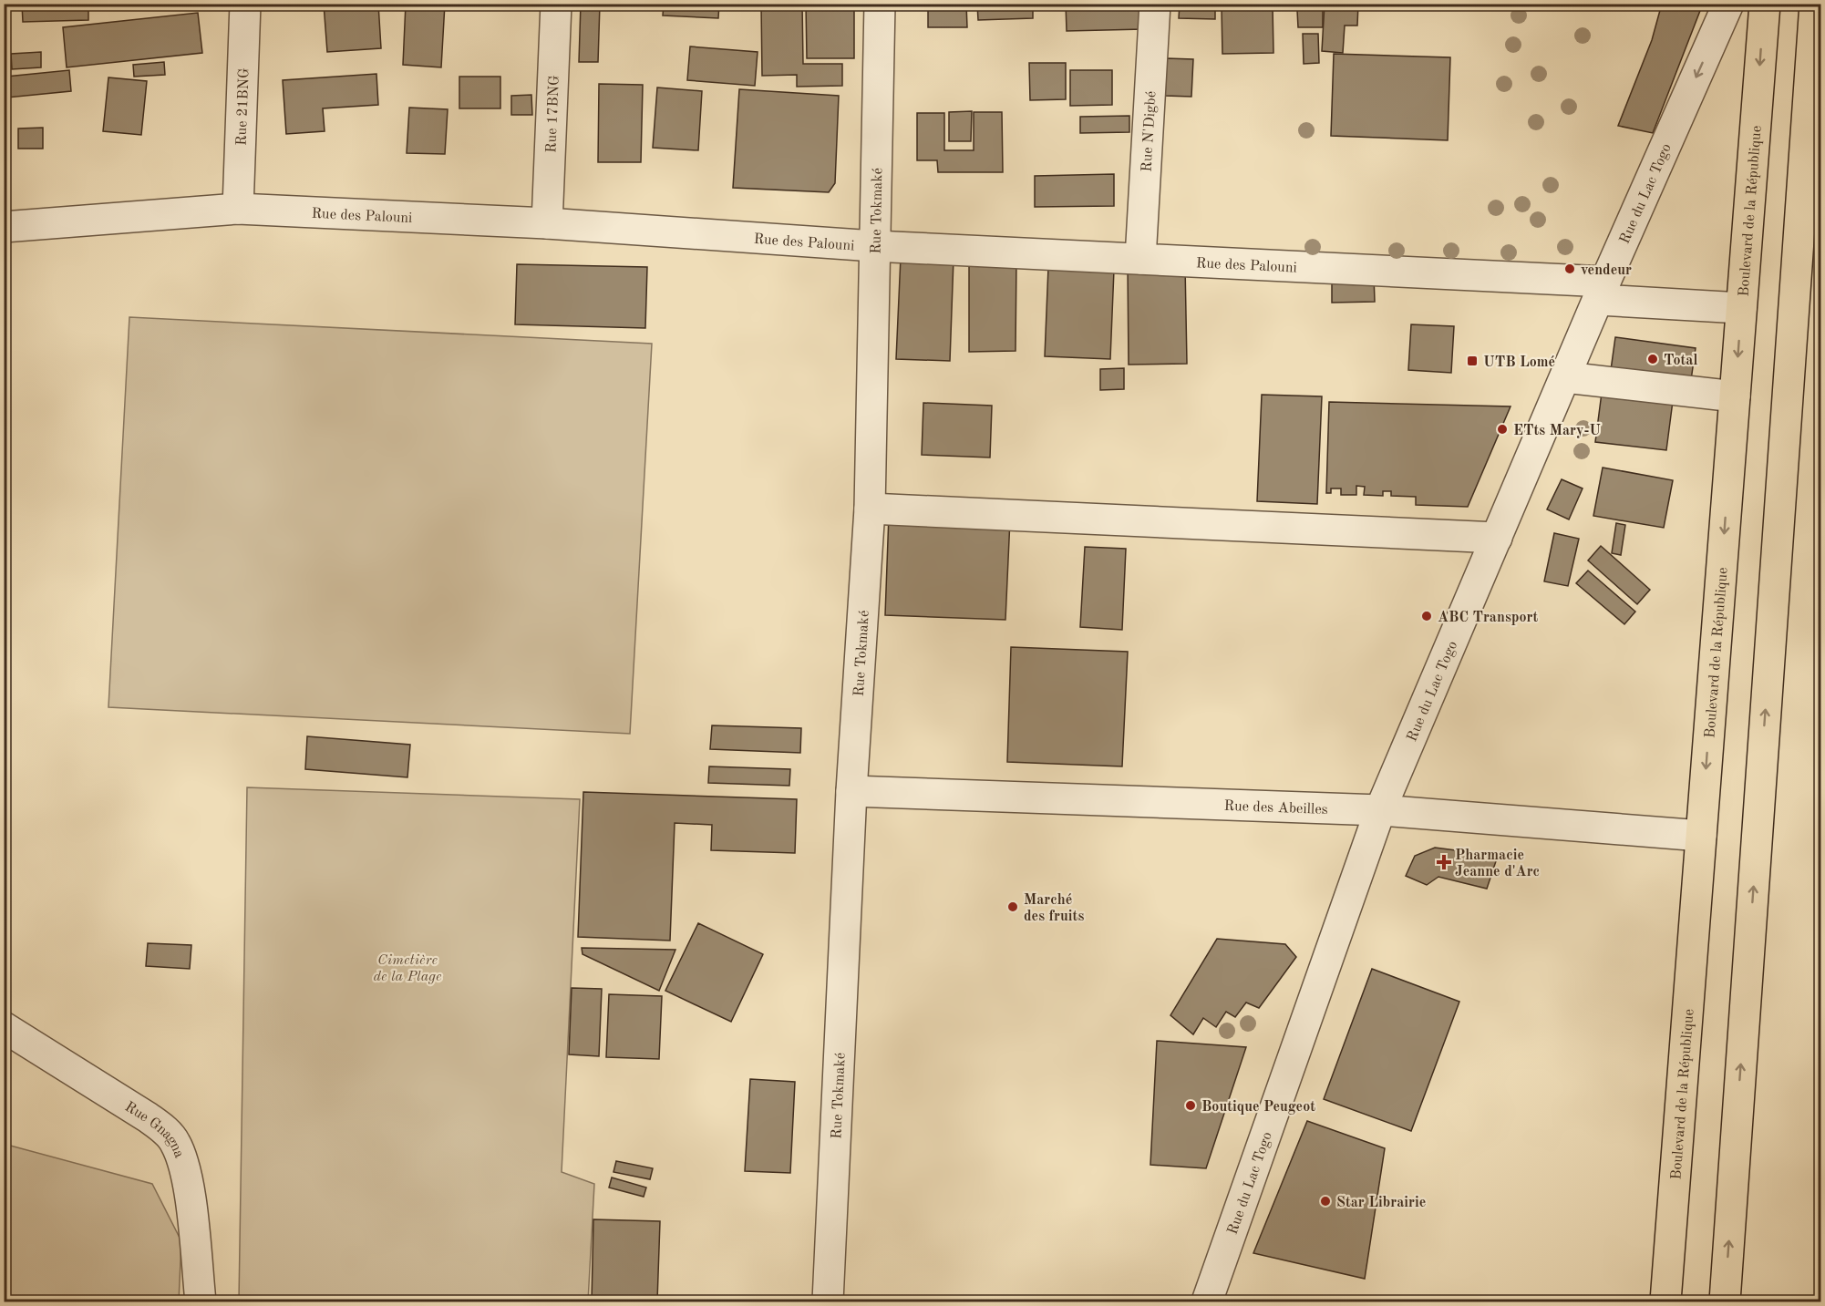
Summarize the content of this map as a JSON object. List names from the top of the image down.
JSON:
{
  "streets": {
    "highway": ["Boulevard de la République"],
    "street": [
      "Rue 21BNG",
      "Rue 17BNG",
      "Rue N'Digbé",
      "Rue du Lac Togo",
      "Rue Tokmaké",
      "Rue des Palouni",
      "Rue des Abeilles",
      "Rue Gnagna"
    ]
  },
  "crossings": [
    ["Rue 21BNG", "Rue des Palouni"],
    ["Rue 17BNG", "Rue des Palouni"],
    ["Rue N'Digbé", "Rue des Palouni"],
    ["Rue du Lac Togo", "Rue des Palouni"],
    ["Rue du Lac Togo", "Rue des Abeilles"],
    ["Rue Tokmaké", "Rue des Palouni"],
    ["Rue Tokmaké", "Rue des Abeilles"],
    ["Boulevard de la République", "Rue des Palouni"],
    ["Boulevard de la République", "Rue des Abeilles"]
  ],
  "parks": ["Cimetière de la Plage"],
  "places": {
    "other": [
      "vendeur",
      "Total",
      "ETts Mary-U",
      "ABC Transport",
      "Marché des fruits",
      "Boutique Peugeot",
      "Star Librairie"
    ],
    "transit": ["UTB Lomé"],
    "health": ["Pharmacie Jeanne d'Arc"]
  }
}
